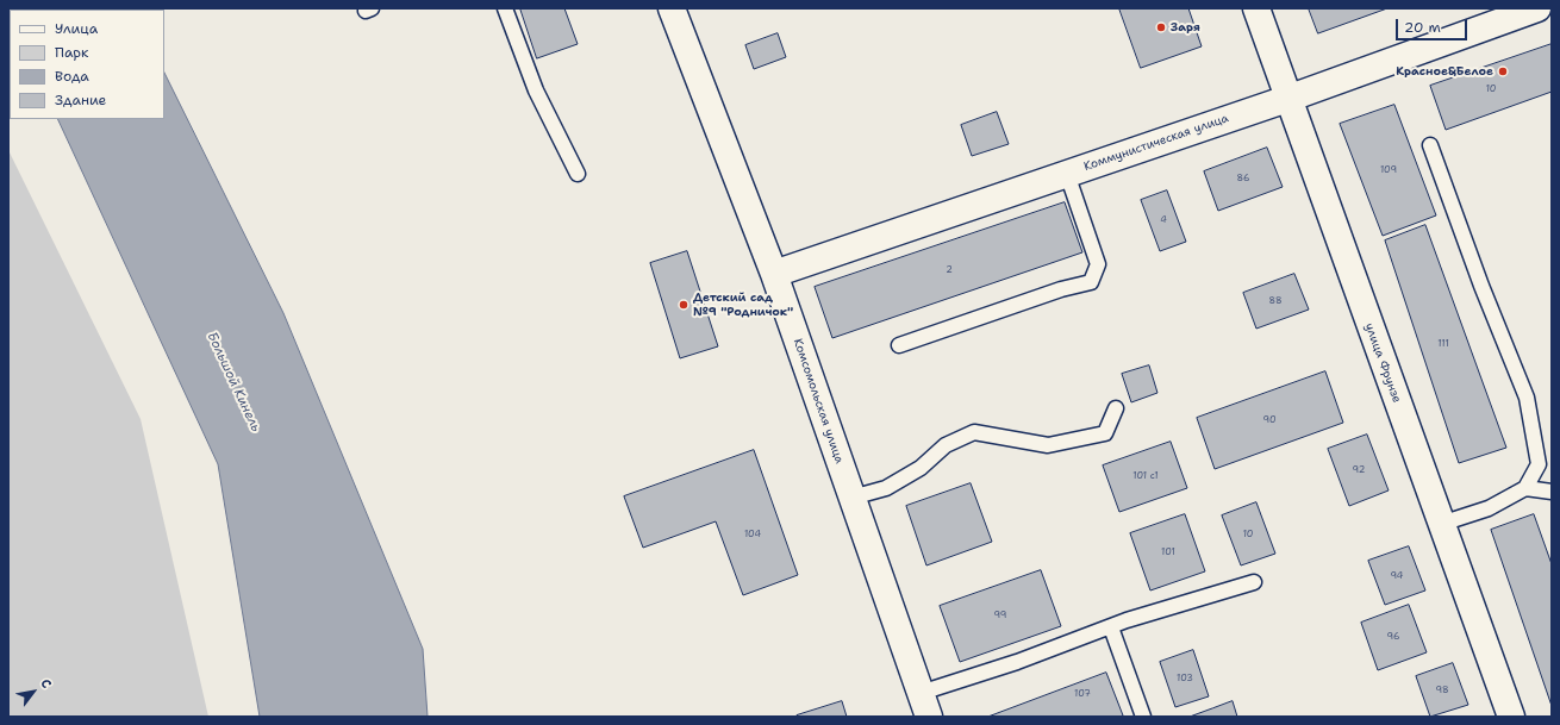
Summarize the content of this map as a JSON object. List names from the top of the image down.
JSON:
{
  "streets": {
    "street": ["Коммунистическая улица", "улица Фрунзе", "Комсомольская улица"]
  },
  "crossings": [
    ["Коммунистическая улица", "улица Фрунзе"],
    ["Коммунистическая улица", "Комсомольская улица"]
  ],
  "water": ["Большой Кинель"],
  "places": ["Заря", "Красное&Белое", "Детский сад №9 \"Родничок\""],
  "house_numbers": [
    "10",
    "109",
    "86",
    "4",
    "2",
    "88",
    "111",
    "90",
    "92",
    "101 с1",
    "104",
    "10",
    "101",
    "94",
    "99",
    "96",
    "103",
    "98",
    "107"
  ],
  "legend": [
    "Улица",
    "Парк",
    "Вода",
    "Здание"
  ],
  "scale_bar": "20 m",
  "north": "top right"
}
